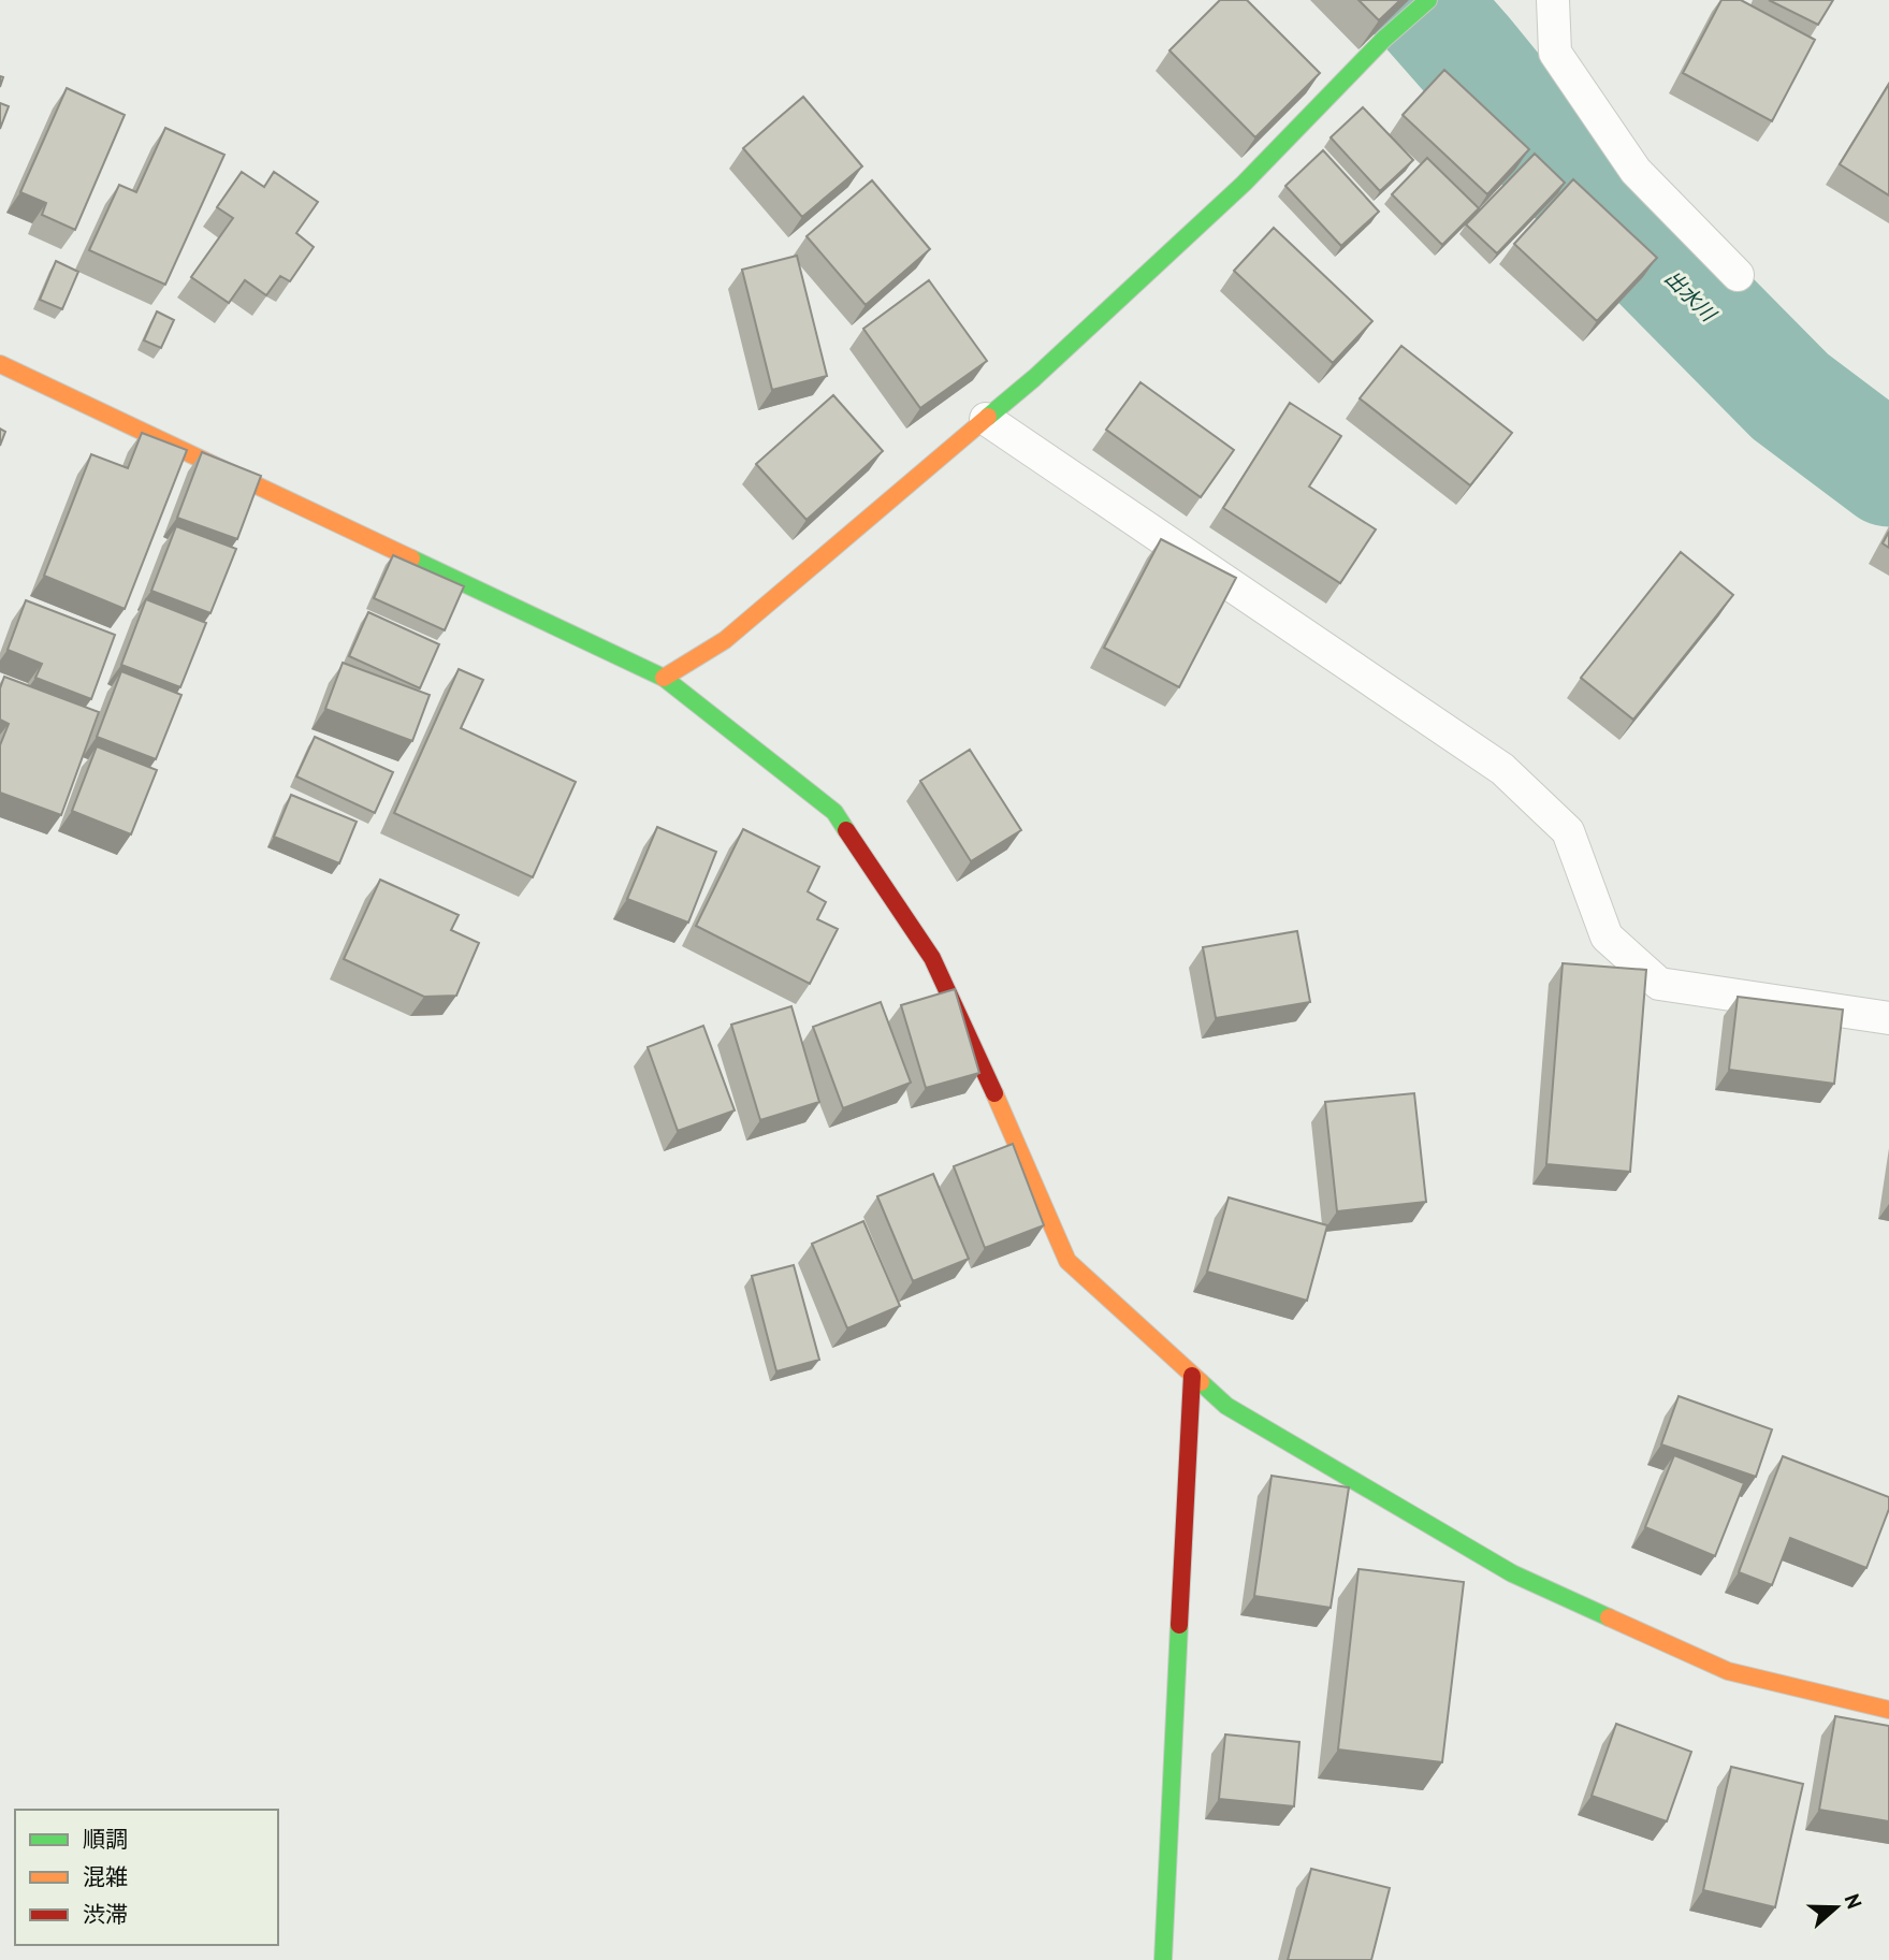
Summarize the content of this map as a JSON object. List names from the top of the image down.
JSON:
{
  "water": ["出水川"],
  "legend": ["順調", "混雑", "渋滞"],
  "north": "right"
}
